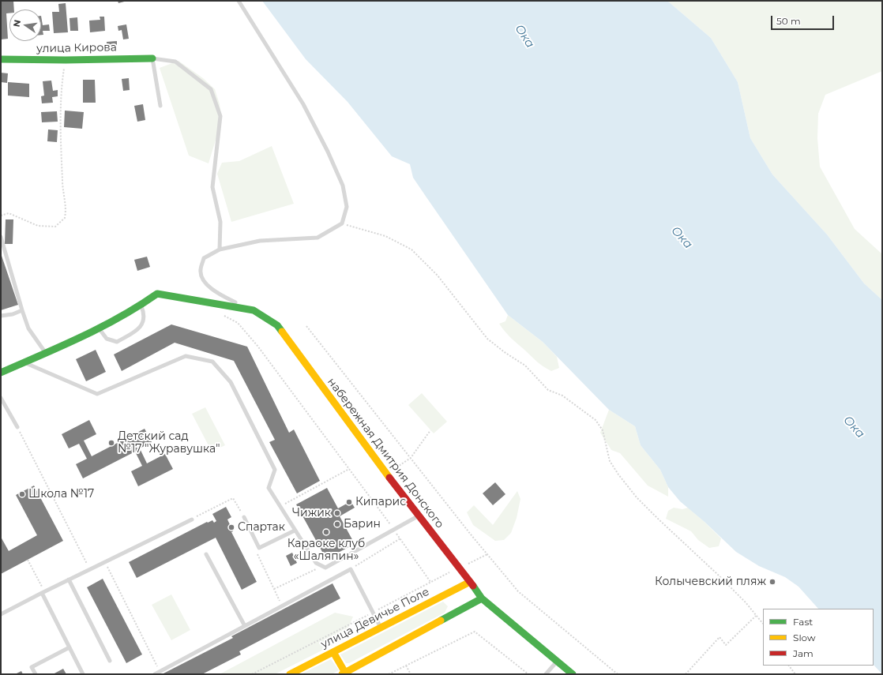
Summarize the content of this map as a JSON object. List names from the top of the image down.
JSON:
{
  "streets": {
    "street": ["улица Кирова", "набережная Дмитрия Донского", "улица Девичье Поле"]
  },
  "crossings": [
    ["набережная Дмитрия Донского", "улица Девичье Поле"]
  ],
  "water": ["Ока"],
  "places": [
    "Детский сад №17 \"Журавушка\"",
    "Школа №17",
    "Кипарис",
    "Чижик",
    "Барин",
    "Спартак",
    "Караоке клуб «Шаляпин»",
    "Колычевский пляж"
  ],
  "legend": ["Fast", "Slow", "Jam"],
  "scale_bar": "50 m",
  "north": "left"
}
